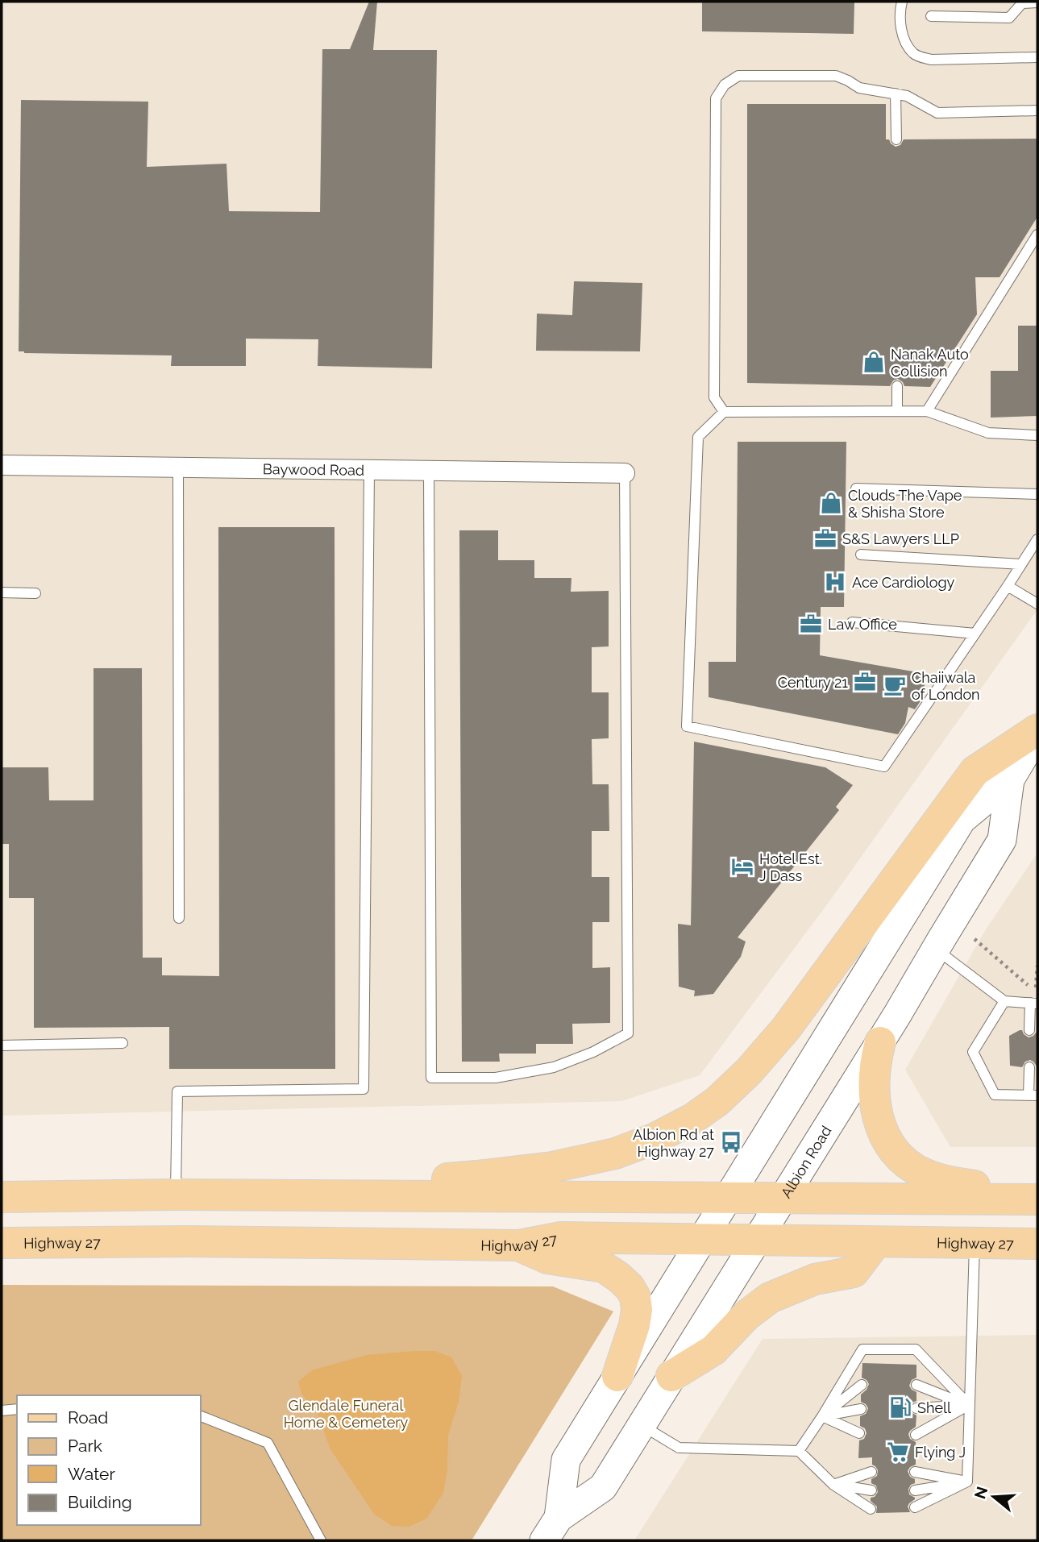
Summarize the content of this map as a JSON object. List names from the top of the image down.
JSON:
{
  "streets": {
    "main road": ["Albion Road", "Highway 27"],
    "street": ["Baywood Road"]
  },
  "crossings": [
    ["Albion Road", "Highway 27"]
  ],
  "parks": ["Glendale Funeral Home & Cemetery"],
  "places": {
    "shop": ["Nanak Auto Collision", "Clouds The Vape & Shisha Store"],
    "office": ["S&S Lawyers LLP", "Law Office", "Century 21"],
    "hospital": ["Ace Cardiology"],
    "cafe": ["Chaiiwala of London"],
    "hotel": ["Hotel Est. J Dass"],
    "bus stop": ["Albion Rd at Highway 27"],
    "fuel station": ["Shell"],
    "supermarket": ["Flying J"]
  },
  "legend": [
    "Road",
    "Park",
    "Water",
    "Building"
  ],
  "north": "left"
}
